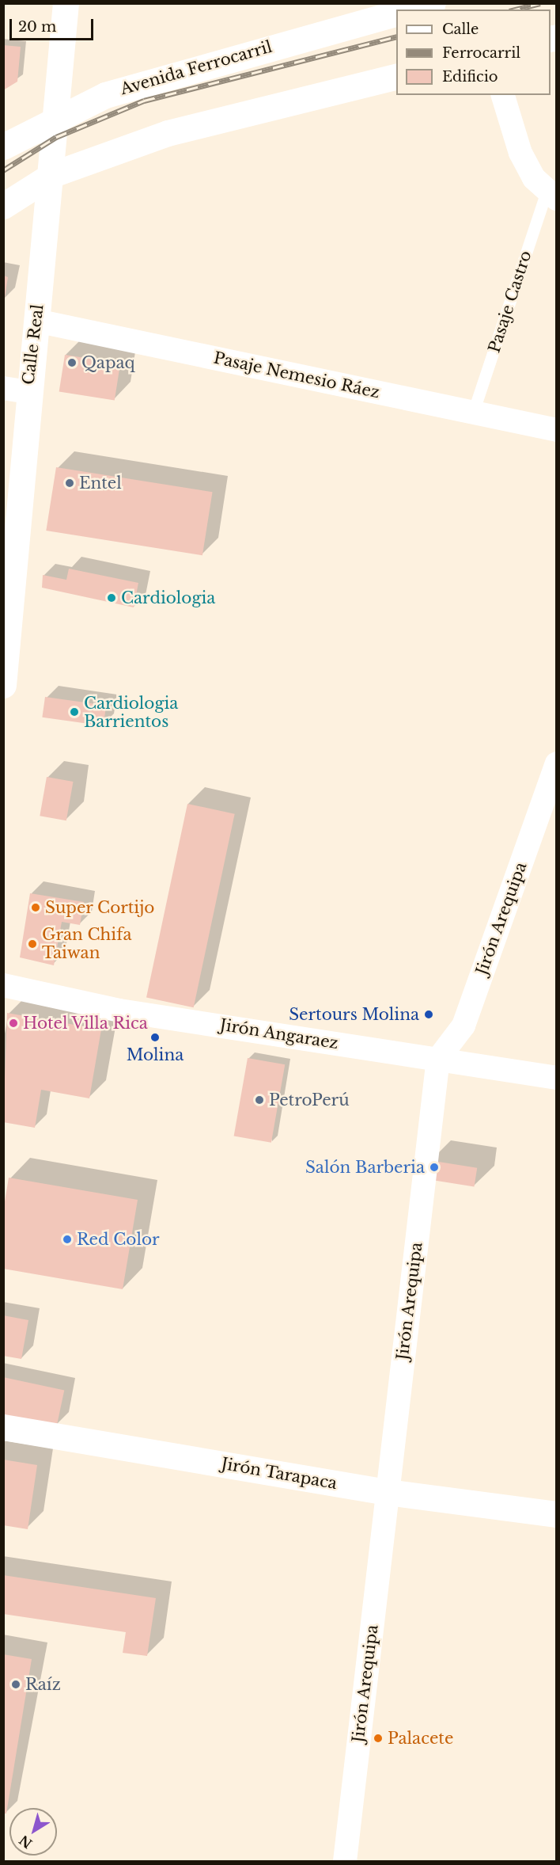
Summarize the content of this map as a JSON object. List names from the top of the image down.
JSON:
{
  "streets": {
    "main road": ["Avenida Ferrocarril", "Calle Real", "Jirón Tarapaca"],
    "street": ["Pasaje Nemesio Ráez", "Jirón Arequipa", "Jirón Angaraez"],
    "lane": ["Pasaje Castro"]
  },
  "crossings": [
    ["Avenida Ferrocarril", "Calle Real"],
    ["Pasaje Castro", "Pasaje Nemesio Ráez"],
    ["Calle Real", "Pasaje Nemesio Ráez"],
    ["Jirón Arequipa", "Jirón Angaraez"],
    ["Jirón Arequipa", "Jirón Tarapaca"]
  ],
  "places": [
    "Qapaq",
    "Entel",
    "Cardiologia",
    "Cardiologia Barrientos",
    "Super Cortijo",
    "Gran Chifa Taiwan",
    "Sertours Molina",
    "Hotel Villa Rica",
    "Molina",
    "PetroPerú",
    "Salón Barberia",
    "Red Color",
    "Raíz",
    "Palacete"
  ],
  "legend": ["Calle", "Ferrocarril", "Edificio"],
  "scale_bar": "20 m",
  "north": "bottom left"
}
